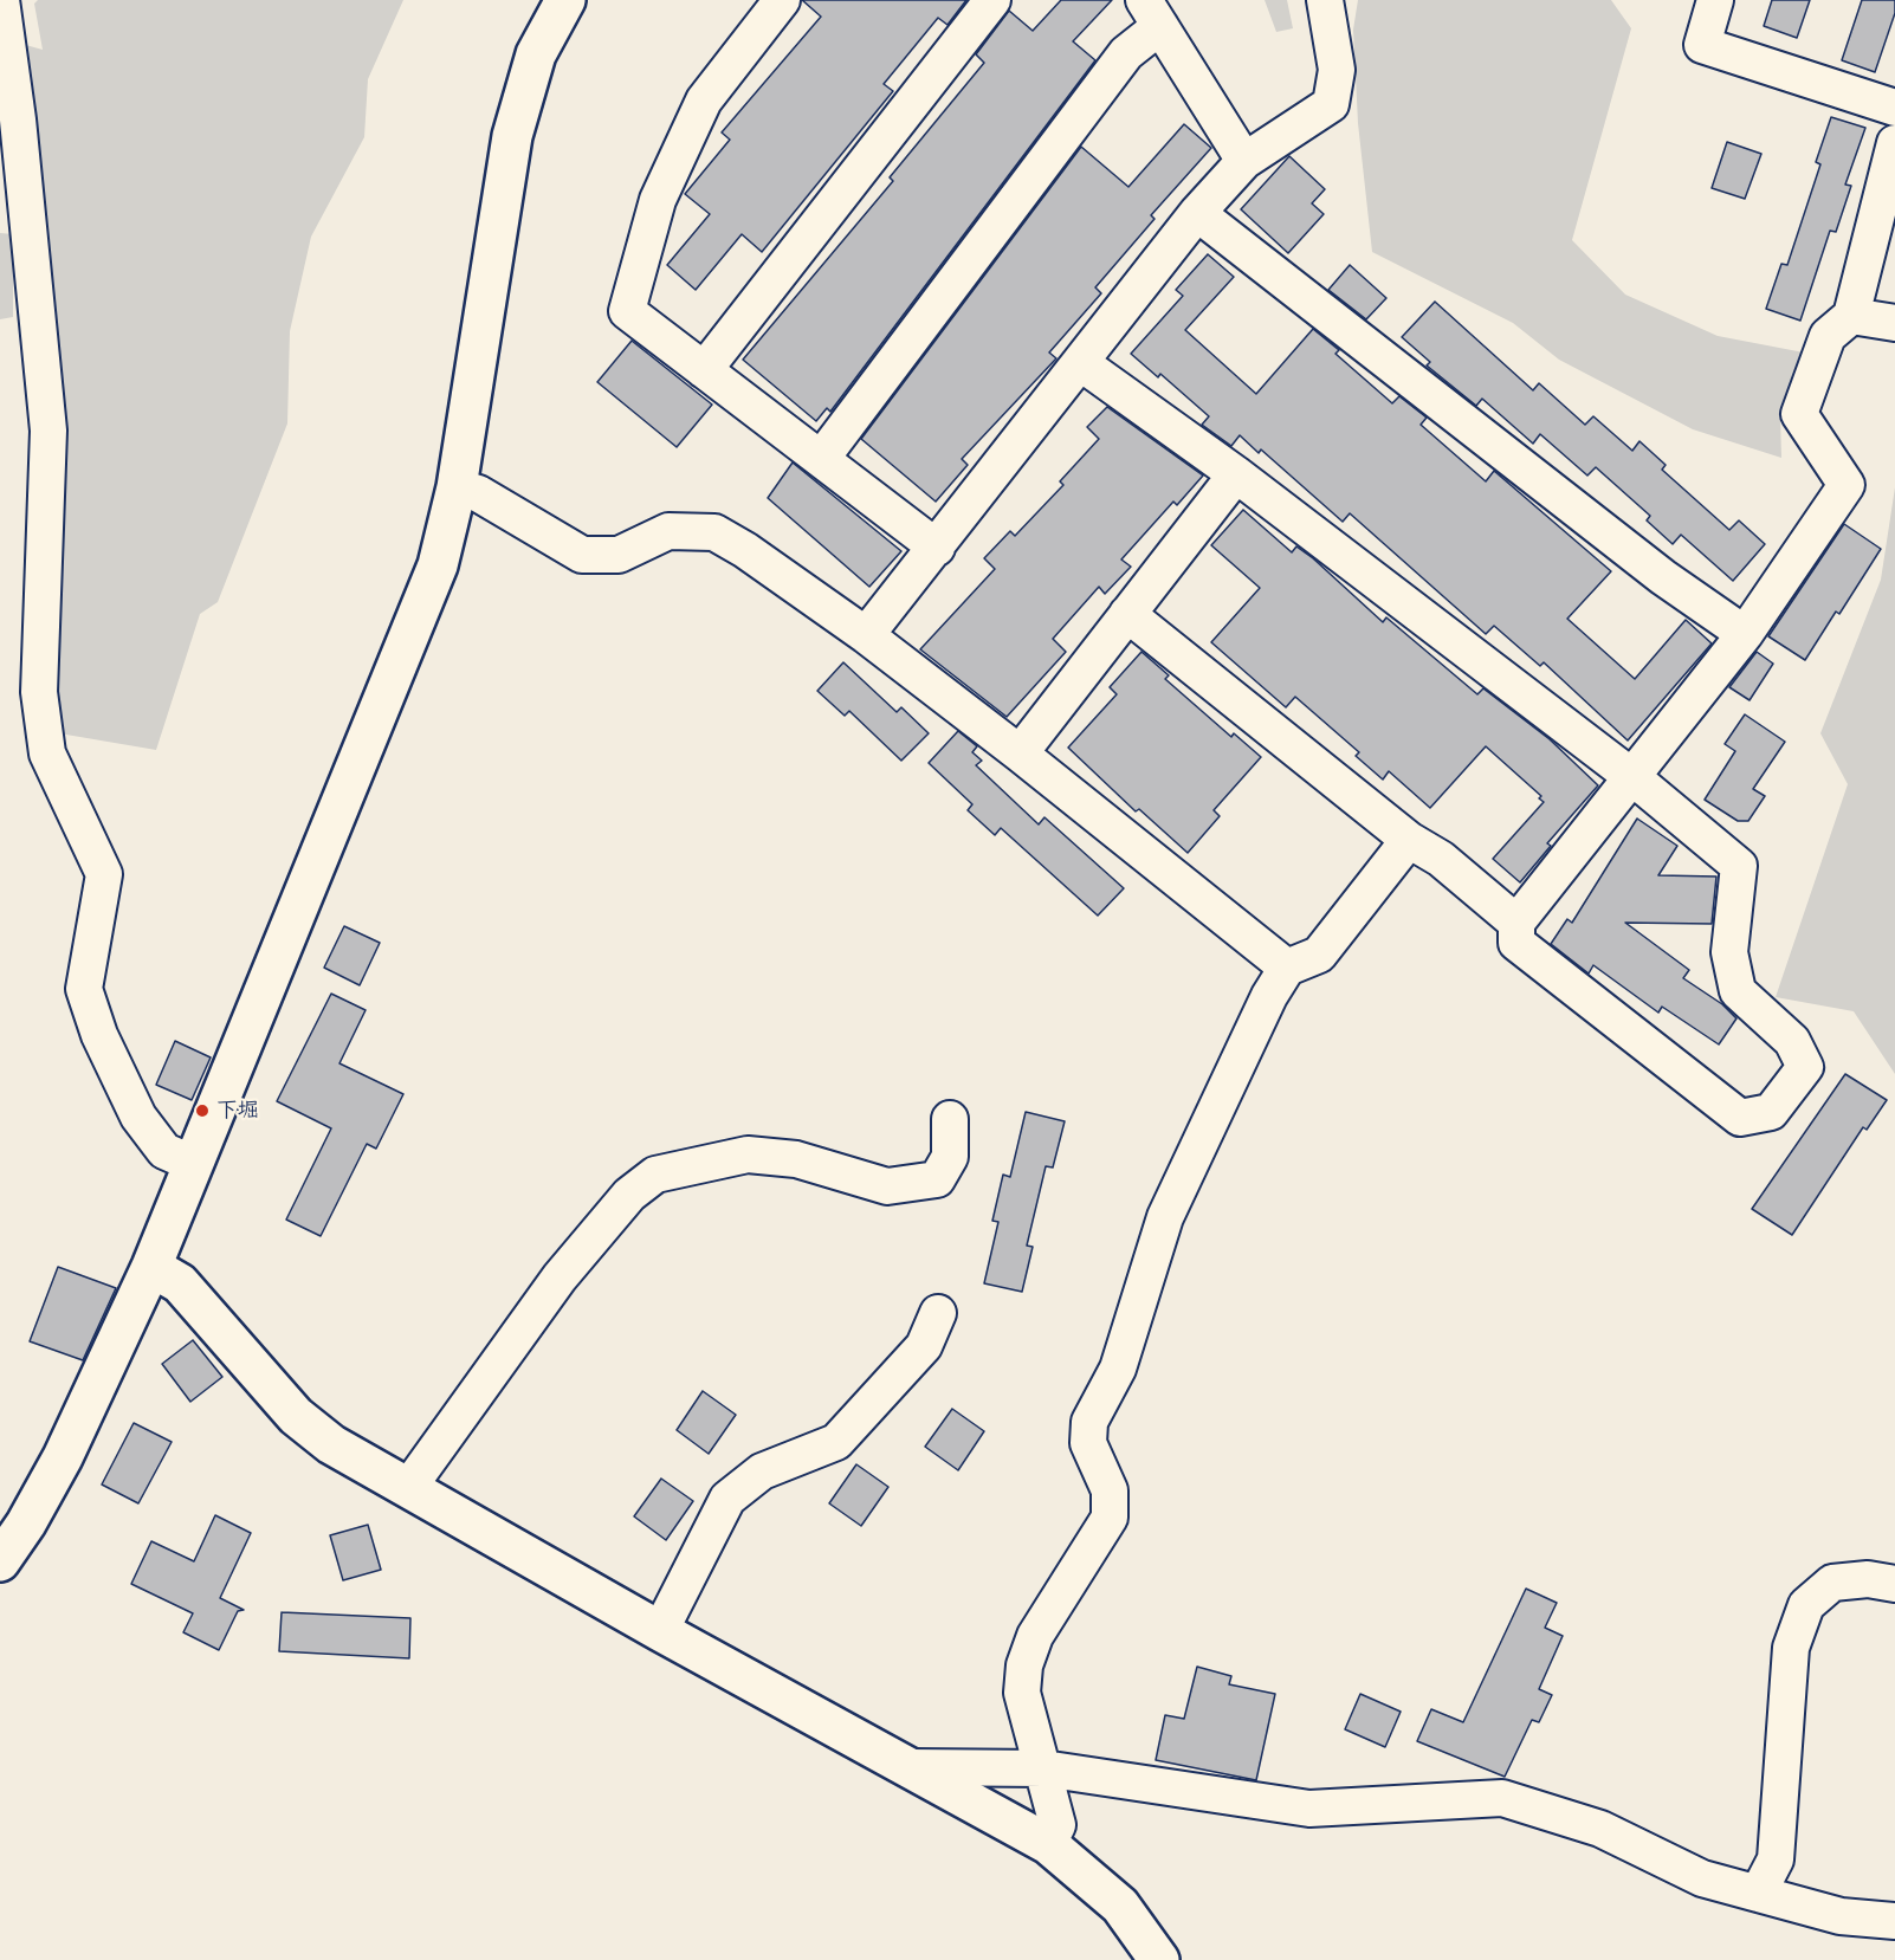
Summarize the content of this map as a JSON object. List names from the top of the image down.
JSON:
{
  "places": ["下堀"]
}
